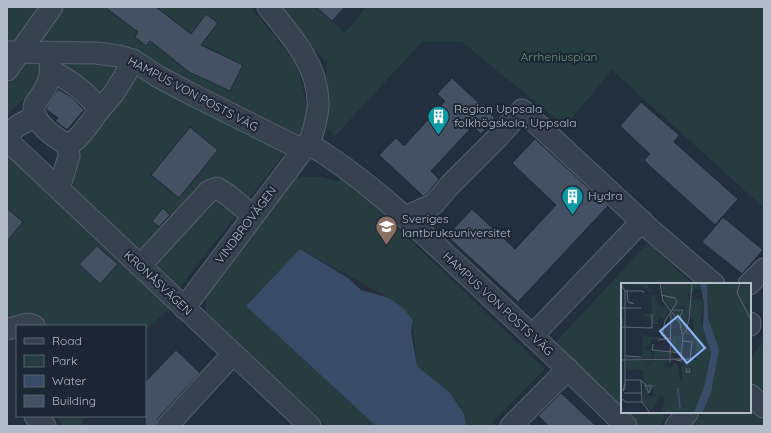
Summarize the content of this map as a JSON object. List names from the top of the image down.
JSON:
{
  "streets": {
    "street": ["HAMPUS VON POSTS VÄG", "VINDBROVÄGEN", "KRONÅSVÄGEN"]
  },
  "crossings": [
    ["HAMPUS VON POSTS VÄG", "VINDBROVÄGEN"],
    ["VINDBROVÄGEN", "KRONÅSVÄGEN"]
  ],
  "parks": ["Arrheniusplan"],
  "places": {
    "building": ["Region Uppsala folkhögskola, Uppsala", "Hydra"],
    "school or university": ["Sveriges lantbruksuniversitet"]
  },
  "legend": [
    "Road",
    "Park",
    "Water",
    "Building"
  ]
}
